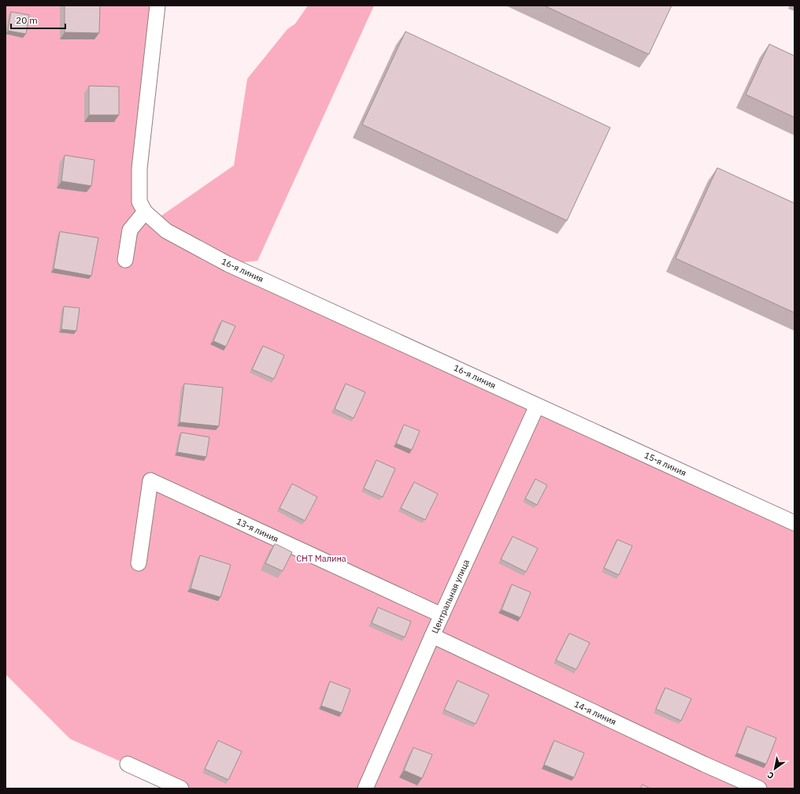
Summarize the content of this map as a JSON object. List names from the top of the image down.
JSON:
{
  "streets": {
    "street": [
      "16-я линия",
      "15-я линия",
      "13-я линия",
      "Центральная улица",
      "14-я линия"
    ]
  },
  "crossings": [
    ["16-я линия", "15-я линия"],
    ["16-я линия", "Центральная улица"],
    ["15-я линия", "Центральная улица"],
    ["13-я линия", "Центральная улица"],
    ["Центральная улица", "14-я линия"]
  ],
  "parks": ["СНТ Малина"],
  "scale_bar": "20 m",
  "north": "bottom left"
}
